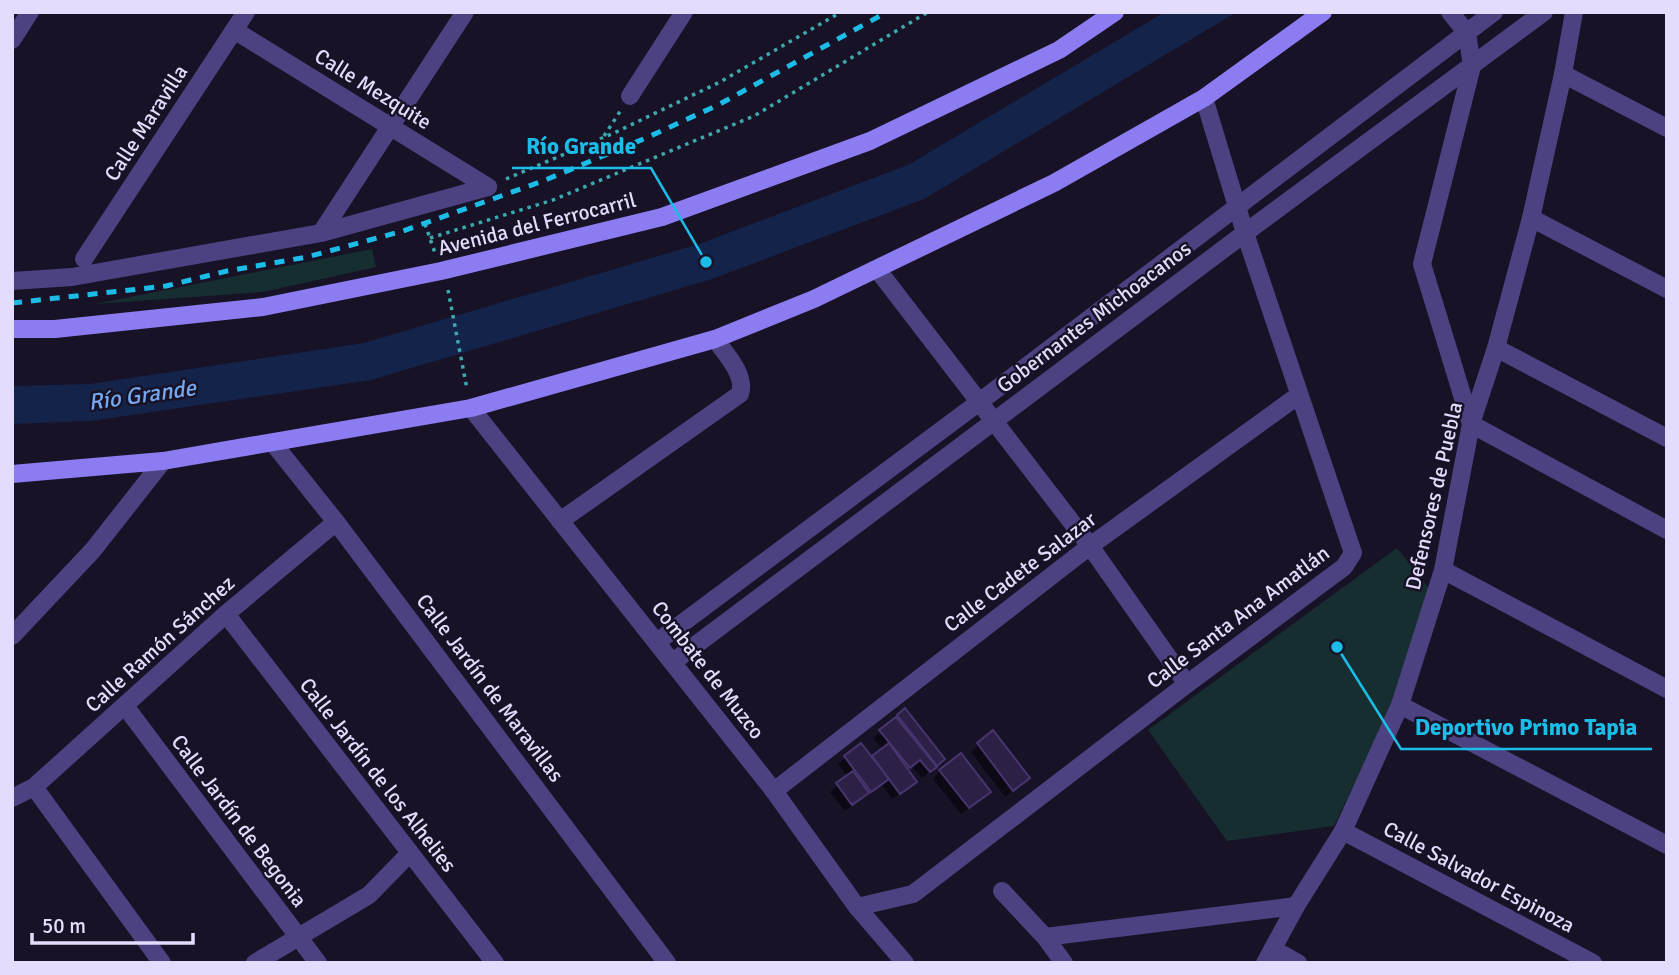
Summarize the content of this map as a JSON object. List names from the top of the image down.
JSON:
{
  "streets": {
    "main road": ["Avenida del Ferrocarril"],
    "street": [
      "Calle Mezquite",
      "Calle Maravilla",
      "Gobernantes Michoacanos",
      "Defensores de Puebla",
      "Calle Cadete Salazar",
      "Calle Santa Ana Amatlán",
      "Calle Ramón Sánchez",
      "Combate de Muzco",
      "Calle Jardín de Maravillas",
      "Calle Jardín de los Alhelies",
      "Calle Jardín de Begonia",
      "Calle Salvador Espinoza"
    ]
  },
  "crossings": [
    ["Calle Mezquite", "Calle Maravilla"],
    ["Gobernantes Michoacanos", "Calle Santa Ana Amatlán"],
    ["Gobernantes Michoacanos", "Combate de Muzco"],
    ["Defensores de Puebla", "Calle Salvador Espinoza"],
    ["Calle Cadete Salazar", "Calle Santa Ana Amatlán"],
    ["Calle Cadete Salazar", "Combate de Muzco"],
    ["Calle Santa Ana Amatlán", "Combate de Muzco"],
    ["Calle Ramón Sánchez", "Calle Jardín de Maravillas"],
    ["Calle Ramón Sánchez", "Calle Jardín de los Alhelies"],
    ["Calle Ramón Sánchez", "Calle Jardín de Begonia"]
  ],
  "water": ["Río Grande"],
  "places": ["Río Grande", "Deportivo Primo Tapia"],
  "scale_bar": "50 m"
}
